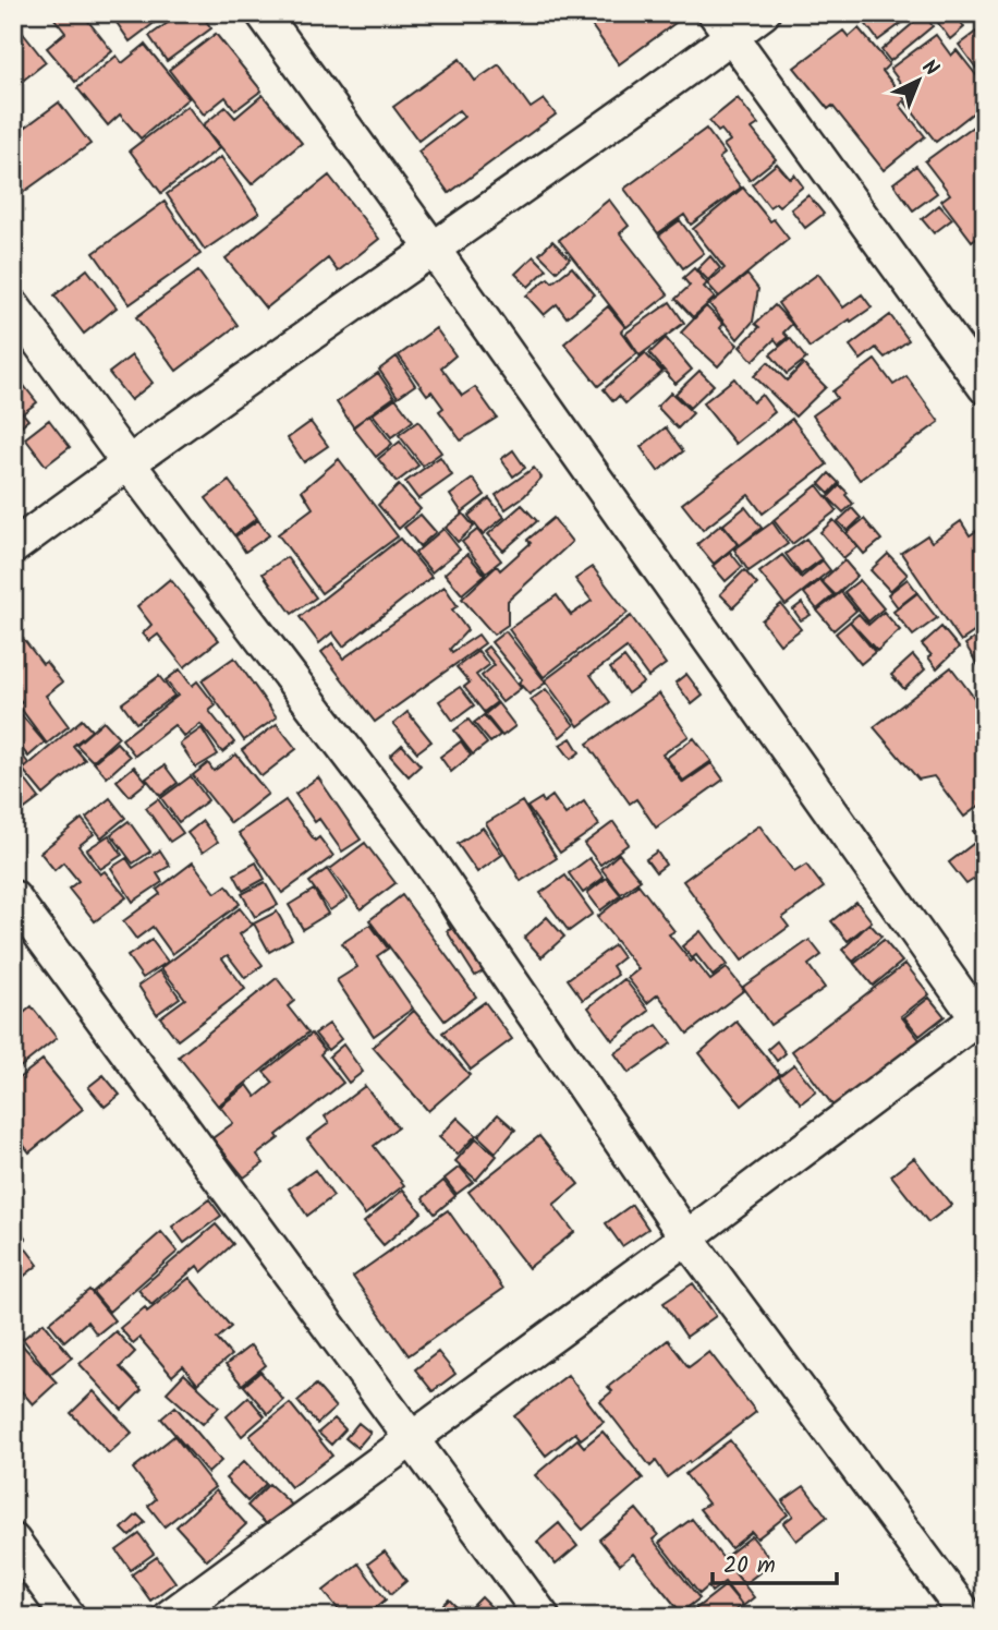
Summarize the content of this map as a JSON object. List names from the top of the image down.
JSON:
{
  "scale_bar": "20 m",
  "north": "top right"
}
